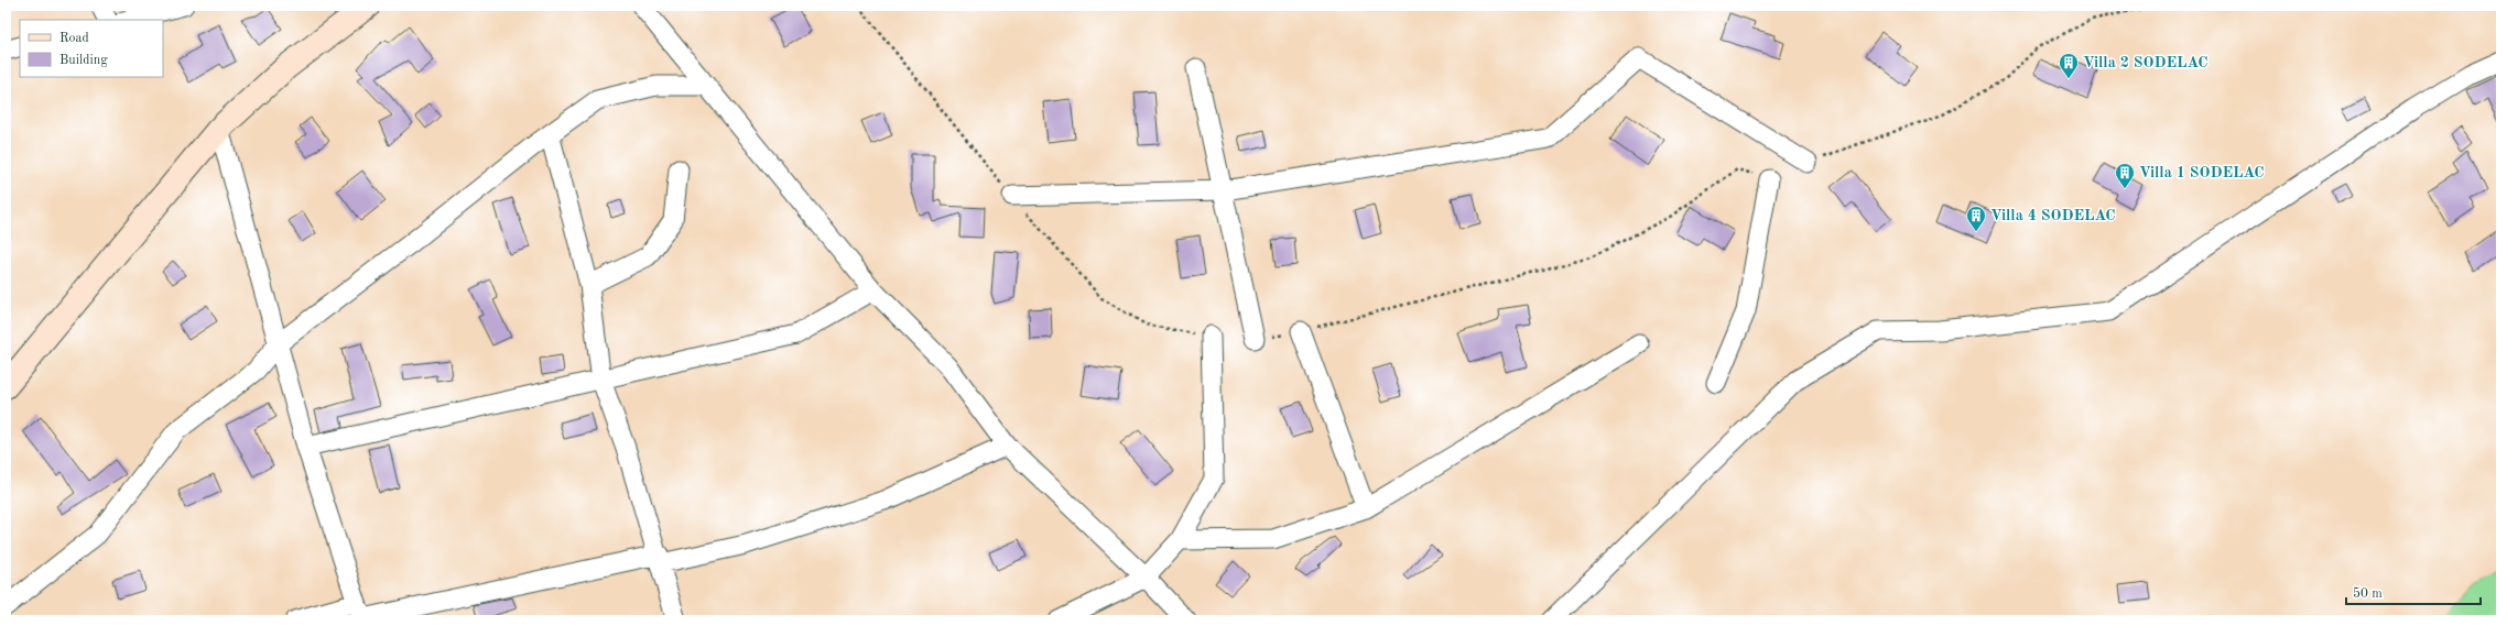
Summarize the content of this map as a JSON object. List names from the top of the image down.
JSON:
{
  "places": {
    "building": ["Villa 2 SODELAC", "Villa 1 SODELAC", "Villa 4 SODELAC"]
  },
  "legend": ["Road", "Building"],
  "scale_bar": "50 m"
}
